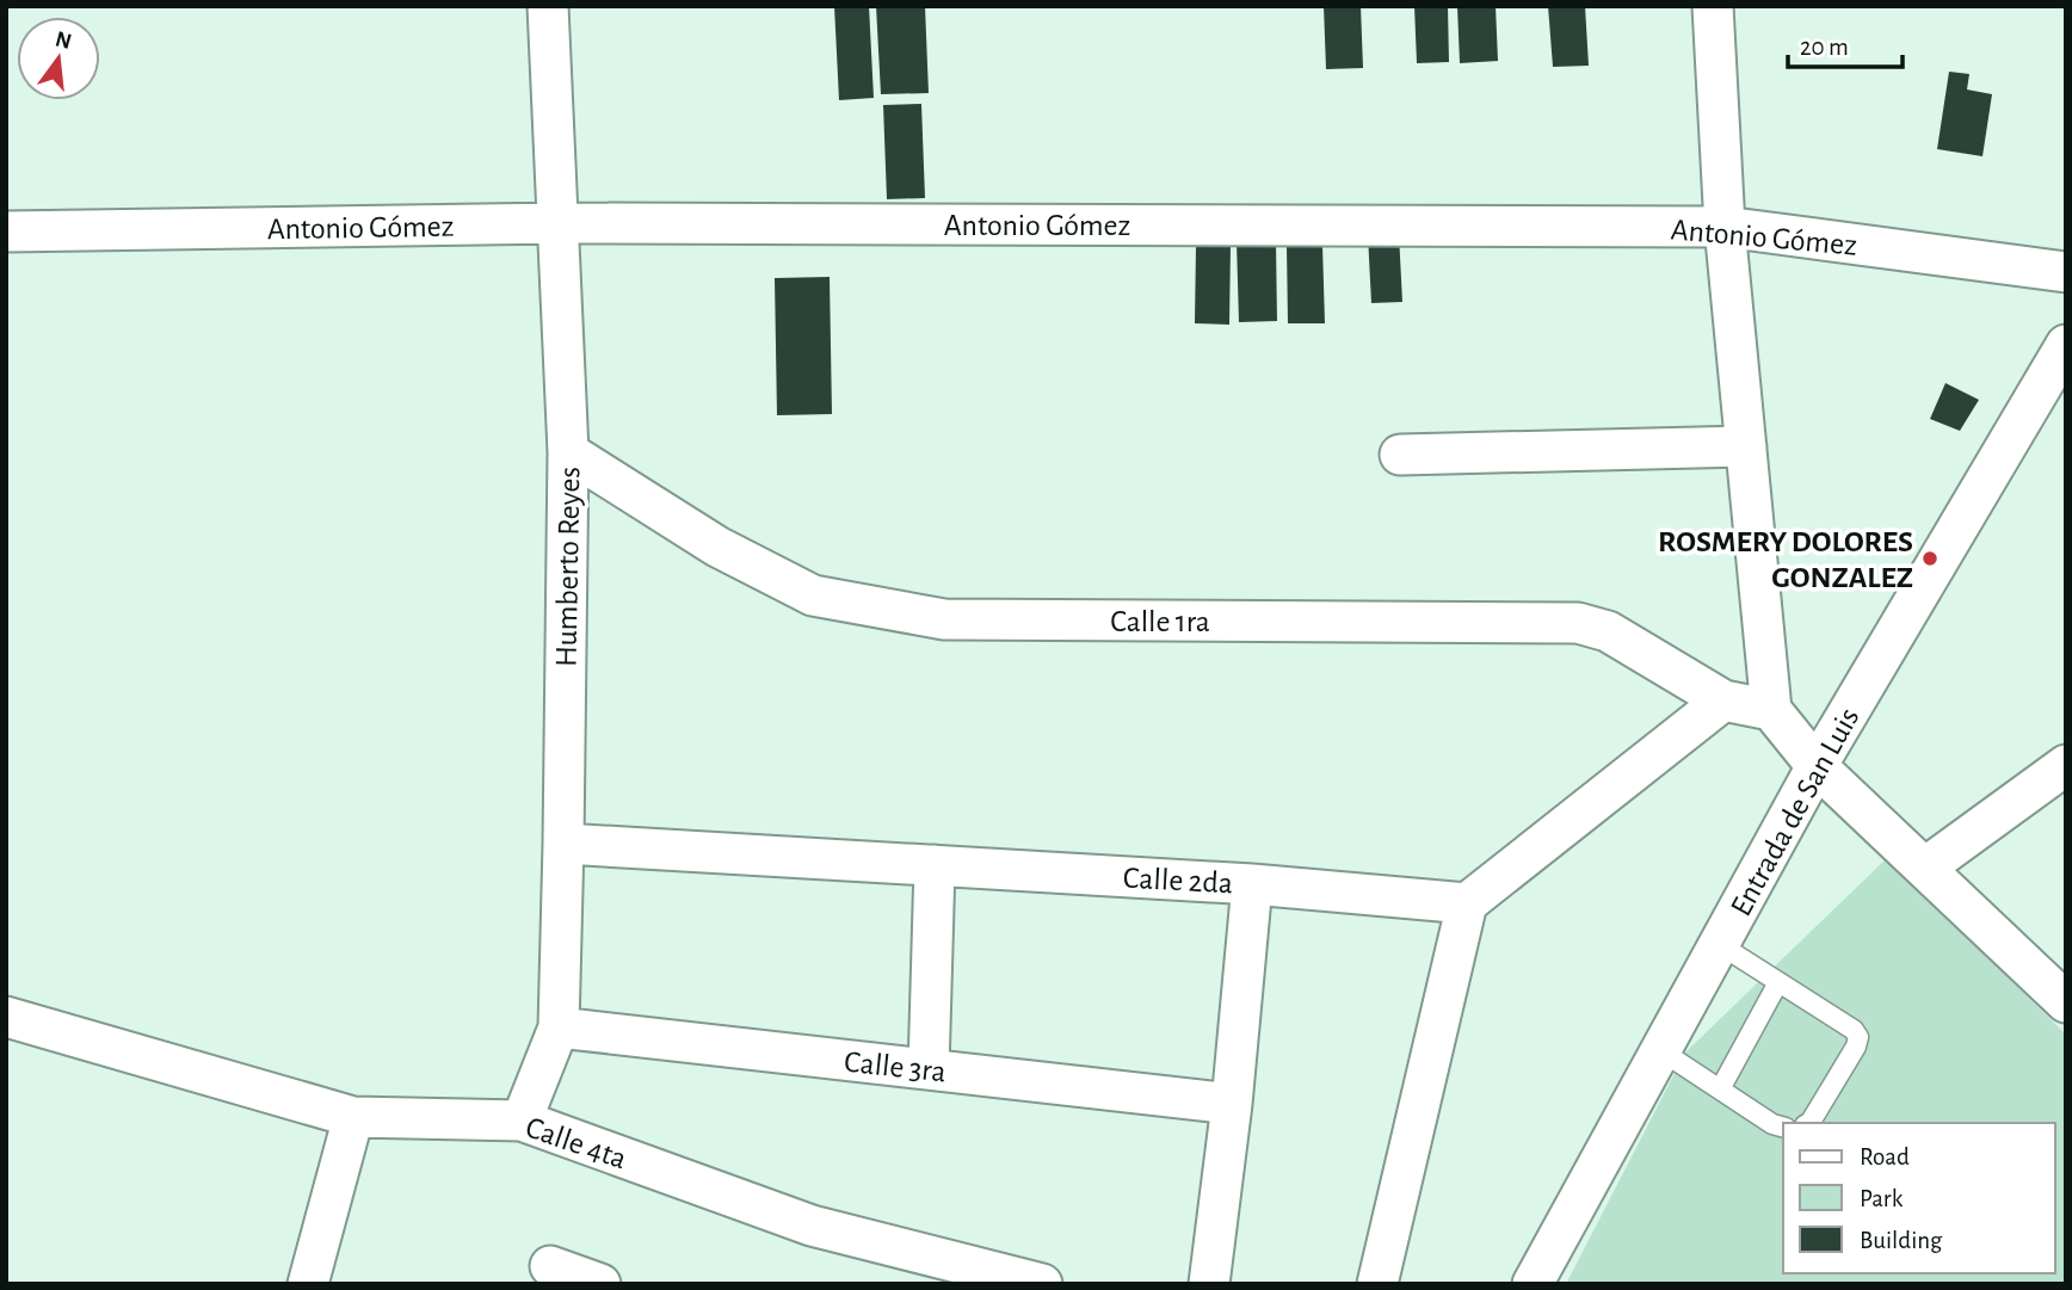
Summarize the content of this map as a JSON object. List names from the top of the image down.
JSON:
{
  "streets": {
    "street": [
      "Antonio Gómez",
      "Humberto Reyes",
      "Calle 1ra",
      "Entrada de San Luis",
      "Calle 2da",
      "Calle 3ra",
      "Calle 4ta"
    ]
  },
  "crossings": [
    ["Antonio Gómez", "Humberto Reyes"],
    ["Humberto Reyes", "Calle 1ra"],
    ["Humberto Reyes", "Calle 2da"],
    ["Humberto Reyes", "Calle 3ra"],
    ["Humberto Reyes", "Calle 4ta"]
  ],
  "places": ["ROSMERY DOLORES GONZALEZ"],
  "legend": ["Road", "Park", "Building"],
  "scale_bar": "20 m",
  "north": "top"
}
